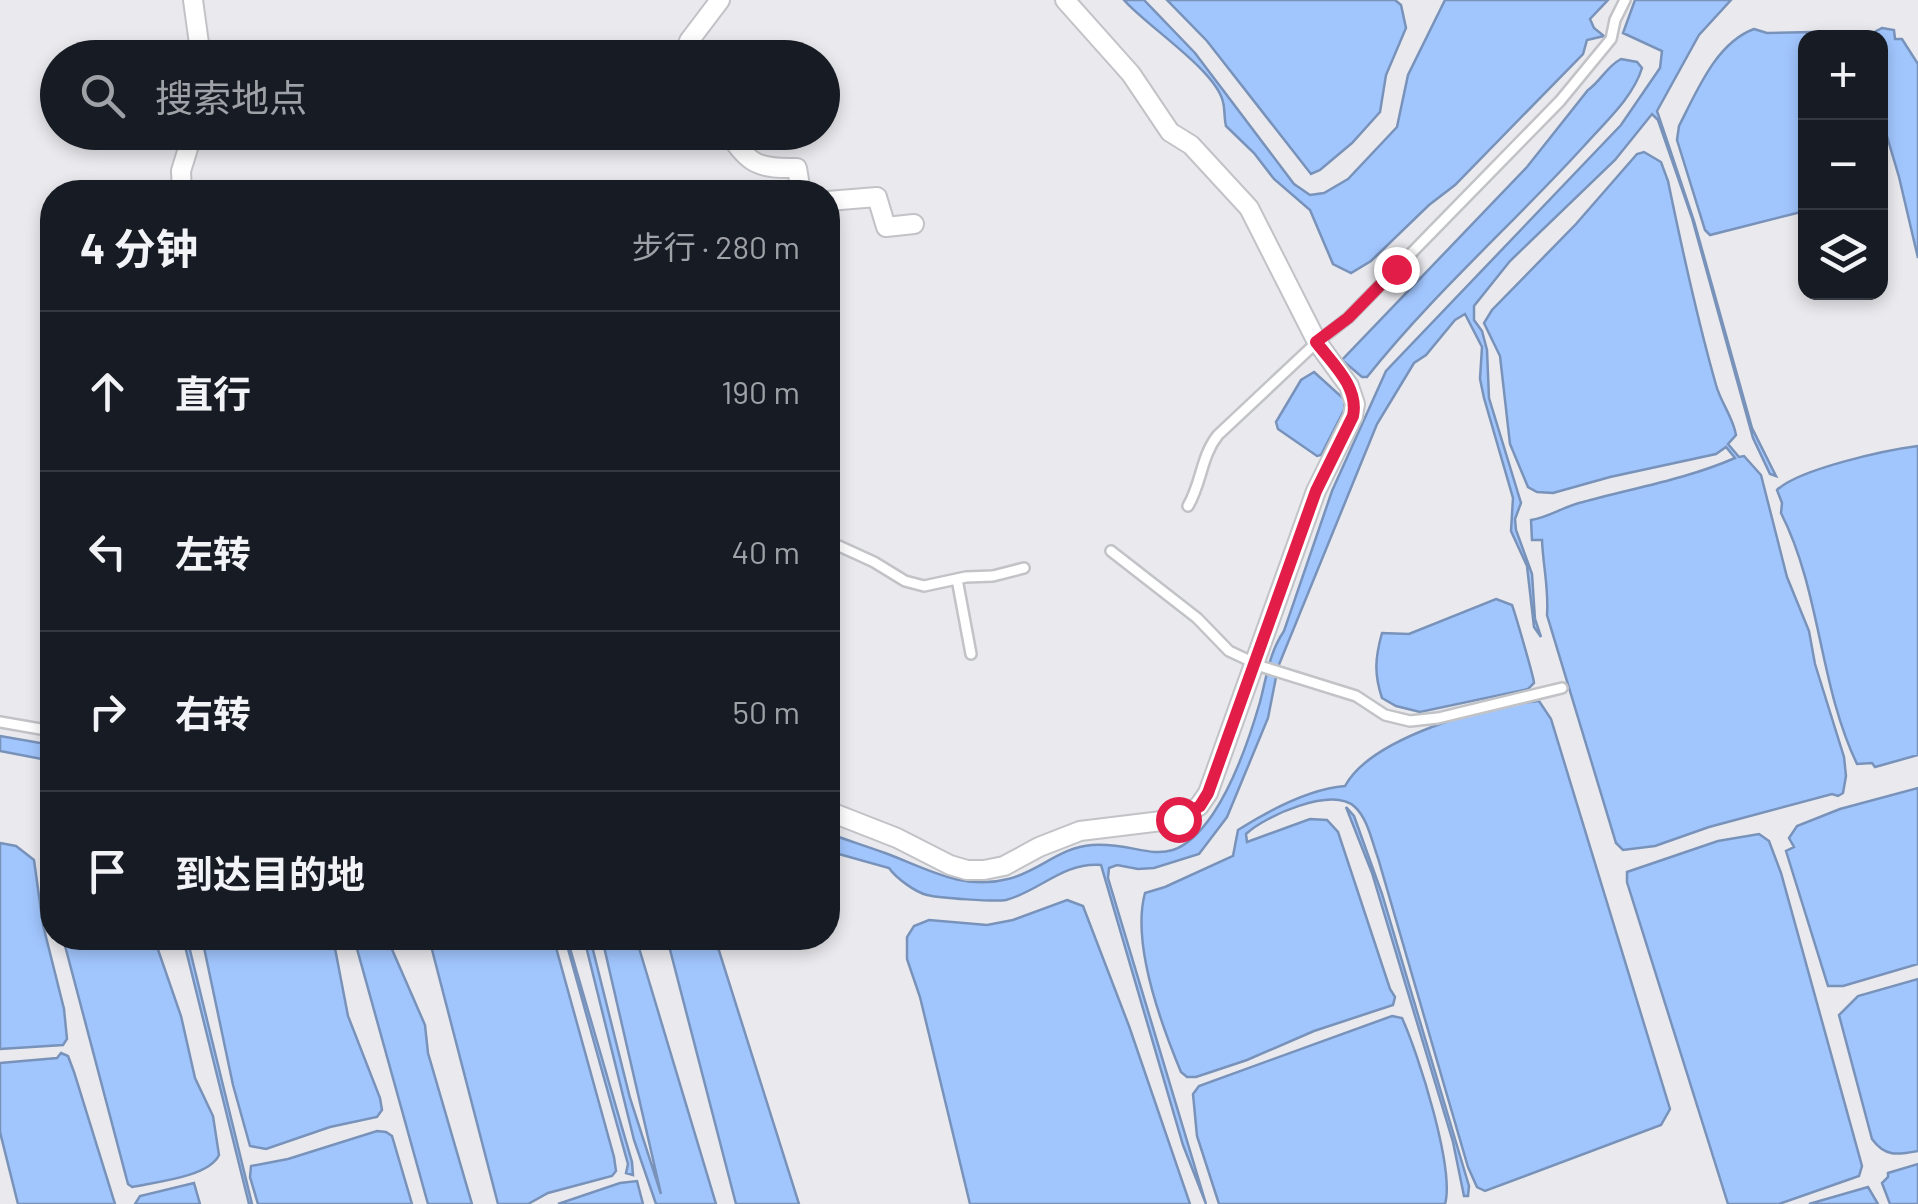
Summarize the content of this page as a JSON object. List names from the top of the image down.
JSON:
{
  "page": {
    "map_buttons": ["+", "−"],
    "search": "搜索地点",
    "heading": ["4 分钟", "步行 · 280 m"],
    "list": [
      ["直行", "190 m"],
      ["左转", "40 m"],
      ["右转", "50 m"],
      "到达目的地"
    ]
  }
}
